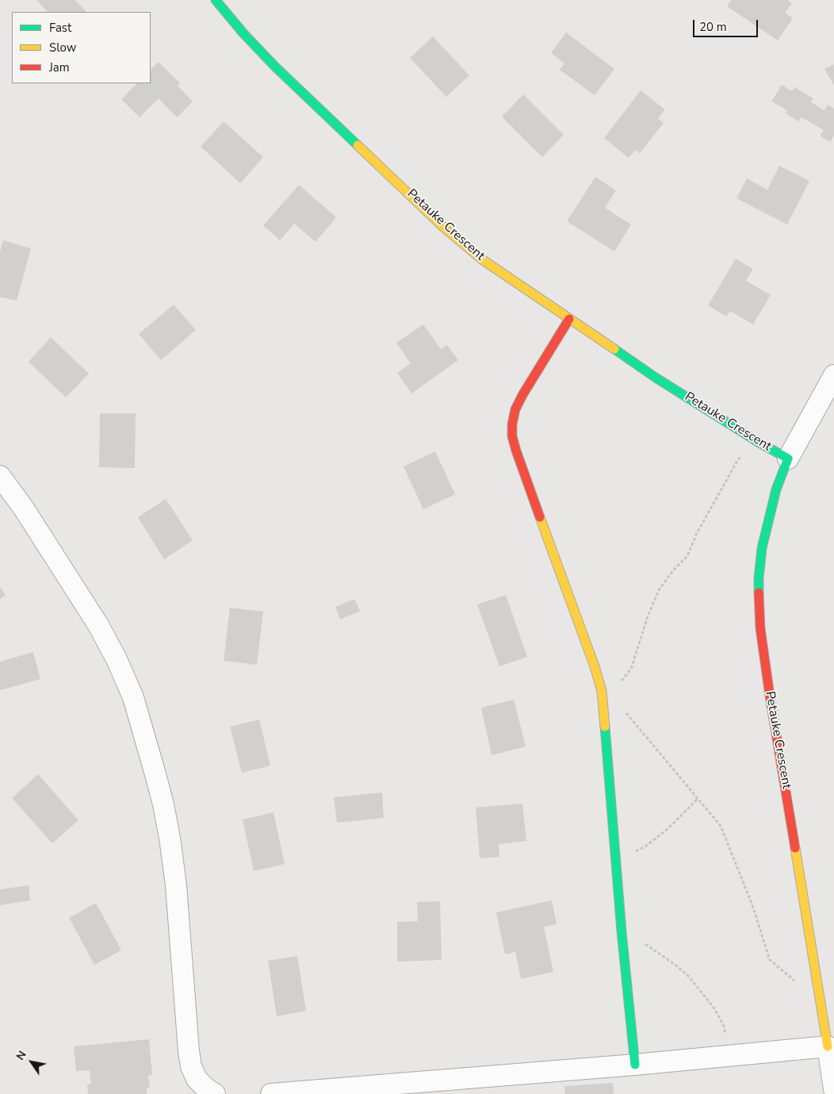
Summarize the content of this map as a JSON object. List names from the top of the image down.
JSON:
{
  "streets": {
    "street": ["Petauke Crescent"]
  },
  "legend": ["Fast", "Slow", "Jam"],
  "scale_bar": "20 m",
  "north": "top left"
}
